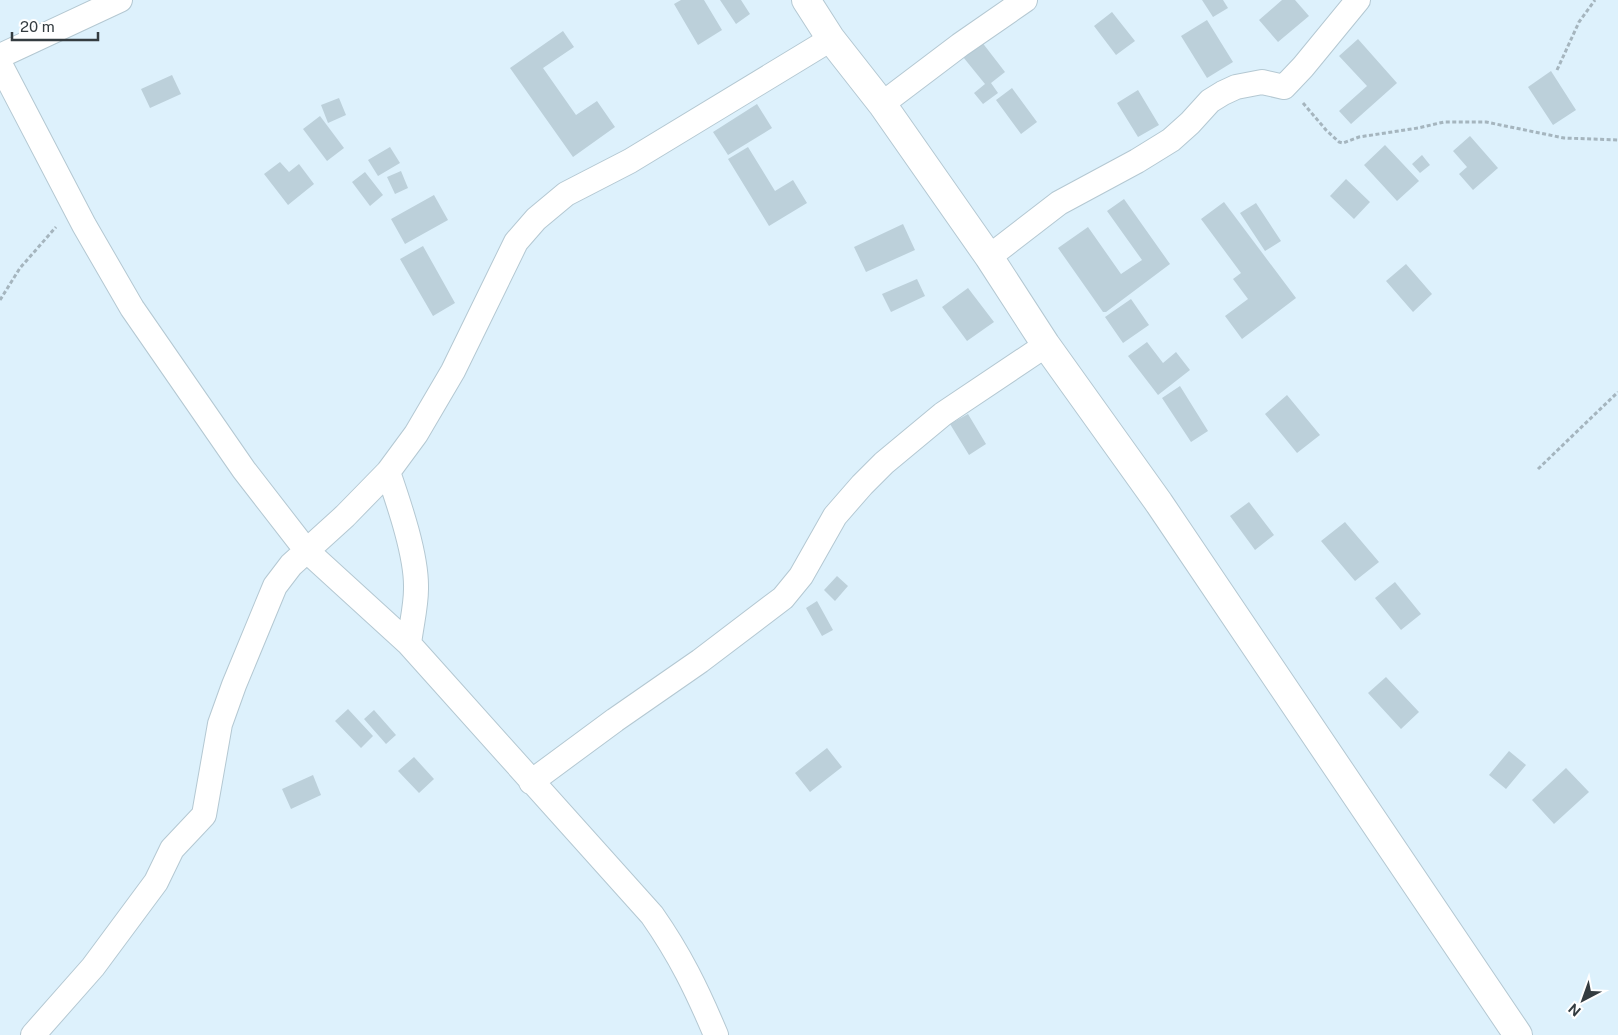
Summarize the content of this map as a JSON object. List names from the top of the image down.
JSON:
{
  "scale_bar": "20 m",
  "north": "bottom left"
}
